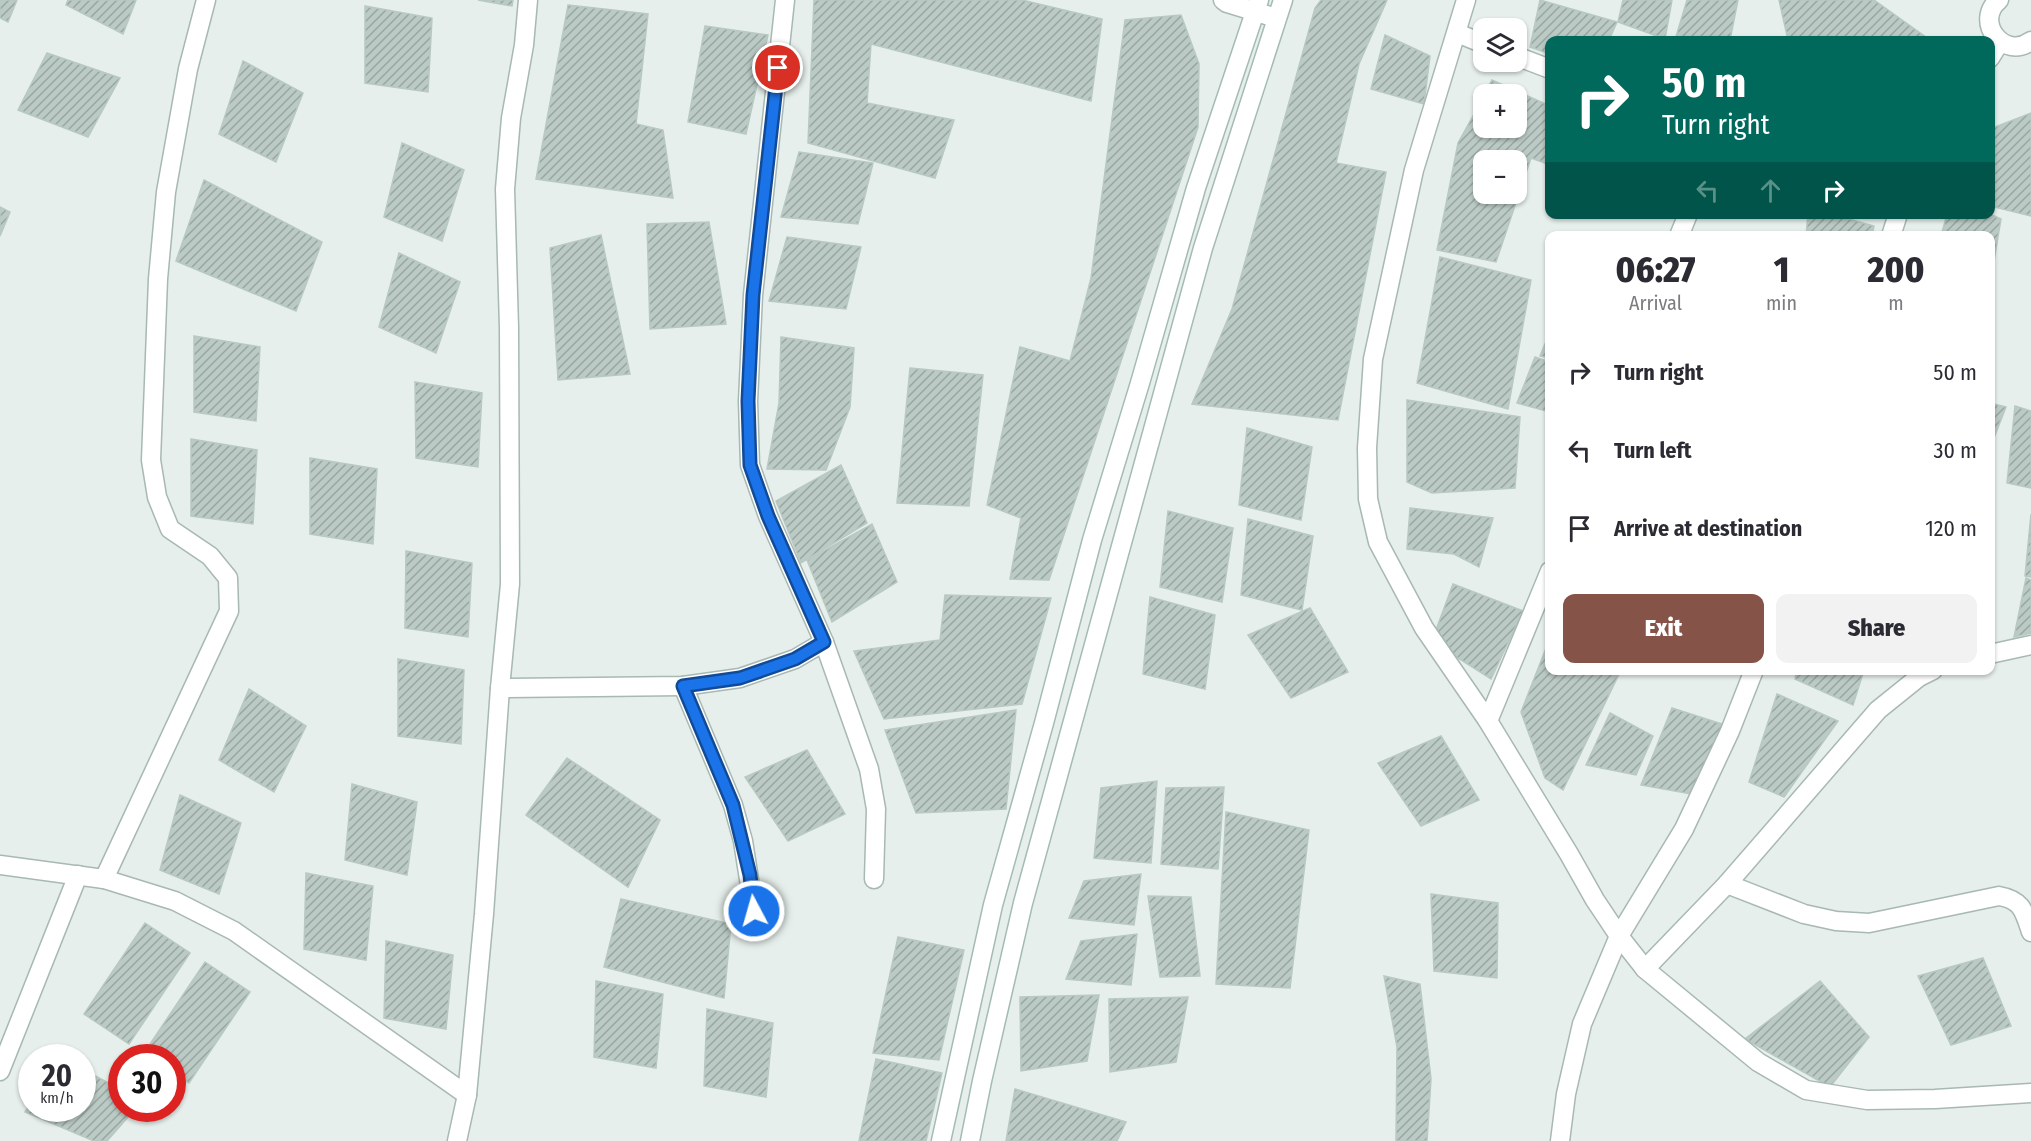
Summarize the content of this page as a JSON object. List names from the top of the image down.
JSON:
{
  "page": {
    "map_buttons": ["+", "−"],
    "turn": ["50 m", "Turn right"],
    "eta": [
      "06:27",
      "Arrival",
      "1",
      "min",
      "200",
      "m"
    ],
    "list": [
      {
        "name": "Turn right",
        "value": "50 m"
      },
      {
        "name": "Turn left",
        "value": "30 m"
      },
      {
        "name": "Arrive at destination",
        "value": "120 m"
      }
    ],
    "buttons": ["Exit", "Share"],
    "speed": "20 km/h",
    "limit": "30"
  }
}
